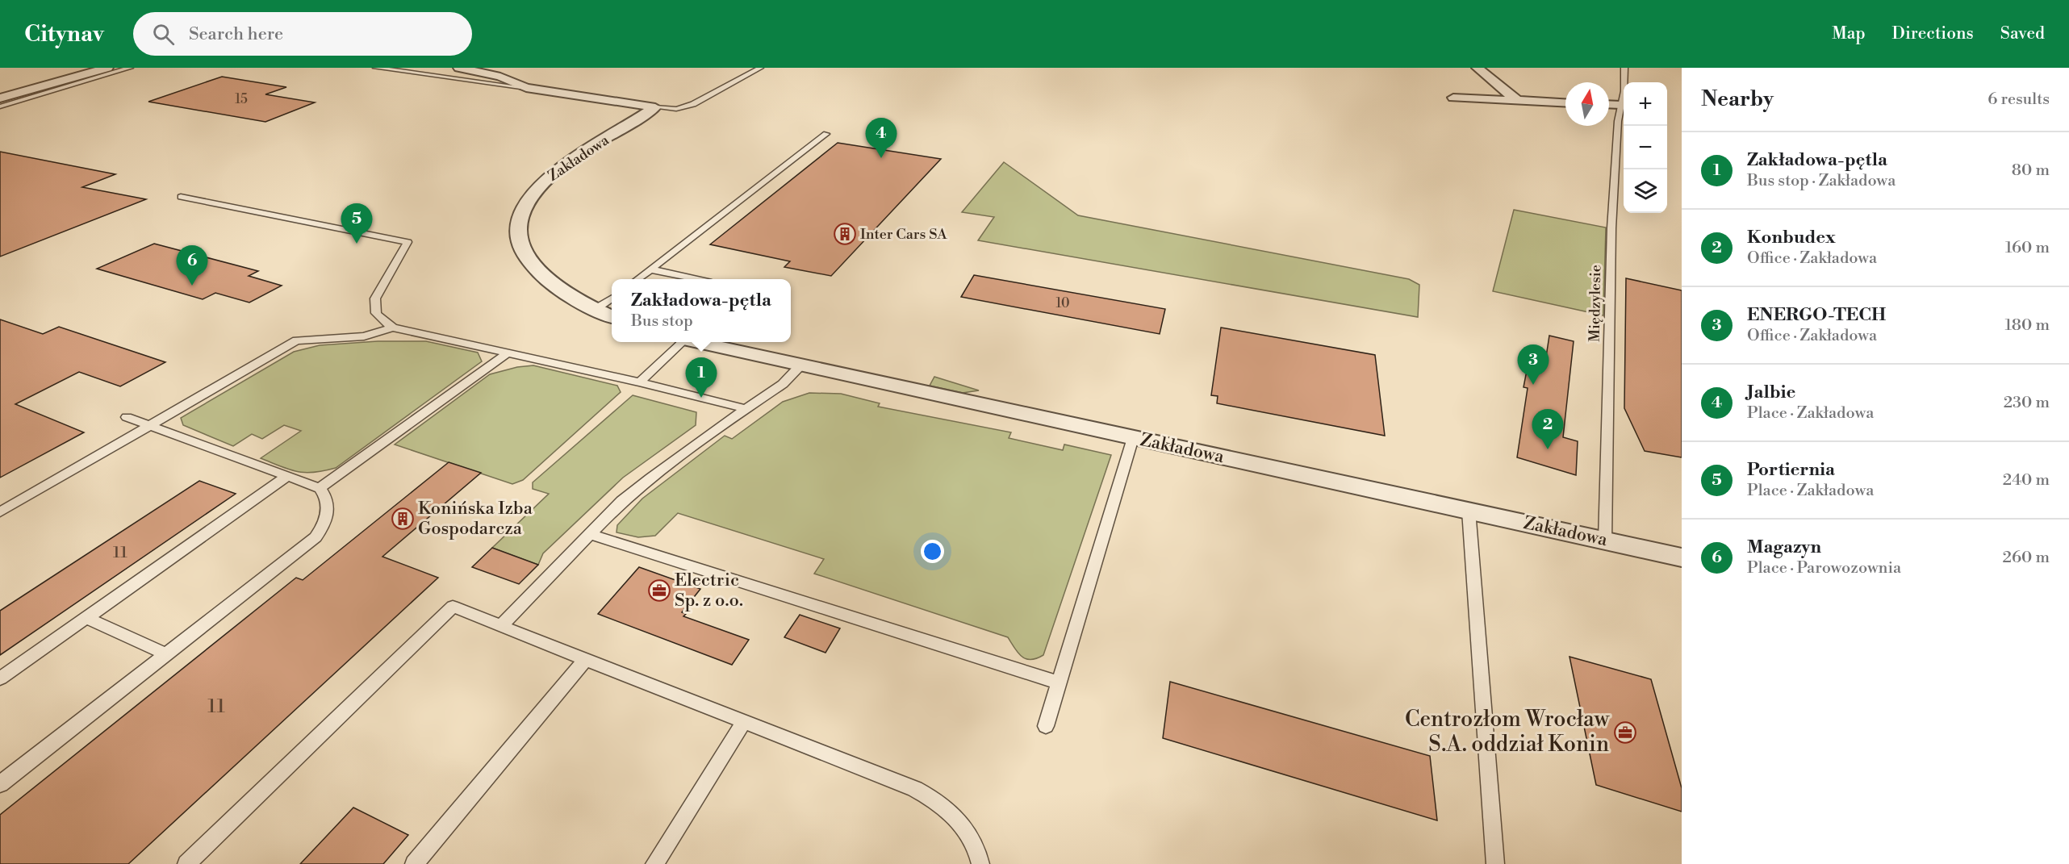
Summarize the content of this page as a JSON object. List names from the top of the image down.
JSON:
{
  "streets": {
    "street": ["Zakładowa"],
    "lane": ["Międzylesie"]
  },
  "crossings": [
    ["Zakładowa", "Międzylesie"]
  ],
  "places": {
    "building": ["Inter Cars SA", "Konińska Izba Gospodarcza"],
    "office": ["Electric Sp. z o.o.", "Centrozłom Wrocław S.A. oddział Konin"]
  },
  "house_numbers": [
    "15",
    "10",
    "11",
    "11"
  ],
  "north": "top",
  "page": {
    "header": "Citynav",
    "search": "Search here",
    "nav": ["Map", "Directions", "Saved"],
    "heading": ["Nearby", "6 results"],
    "map_buttons": ["+", "−"],
    "pins": [
      "4",
      "5",
      "6",
      "3",
      "1",
      "2"
    ],
    "list": [
      {
        "mark": "1",
        "name": "Zakładowa-pętla",
        "note": "Bus stop · Zakładowa",
        "value": "80 m"
      },
      {
        "mark": "2",
        "name": "Konbudex",
        "note": "Office · Zakładowa",
        "value": "160 m"
      },
      {
        "mark": "3",
        "name": "ENERGO-TECH",
        "note": "Office · Zakładowa",
        "value": "180 m"
      },
      {
        "mark": "4",
        "name": "Jalbie",
        "note": "Place · Zakładowa",
        "value": "230 m"
      },
      {
        "mark": "5",
        "name": "Portiernia",
        "note": "Place · Zakładowa",
        "value": "240 m"
      },
      {
        "mark": "6",
        "name": "Magazyn",
        "note": "Place · Parowozownia",
        "value": "260 m"
      }
    ],
    "popup": ["Zakładowa-pętla", "Bus stop"]
  }
}
